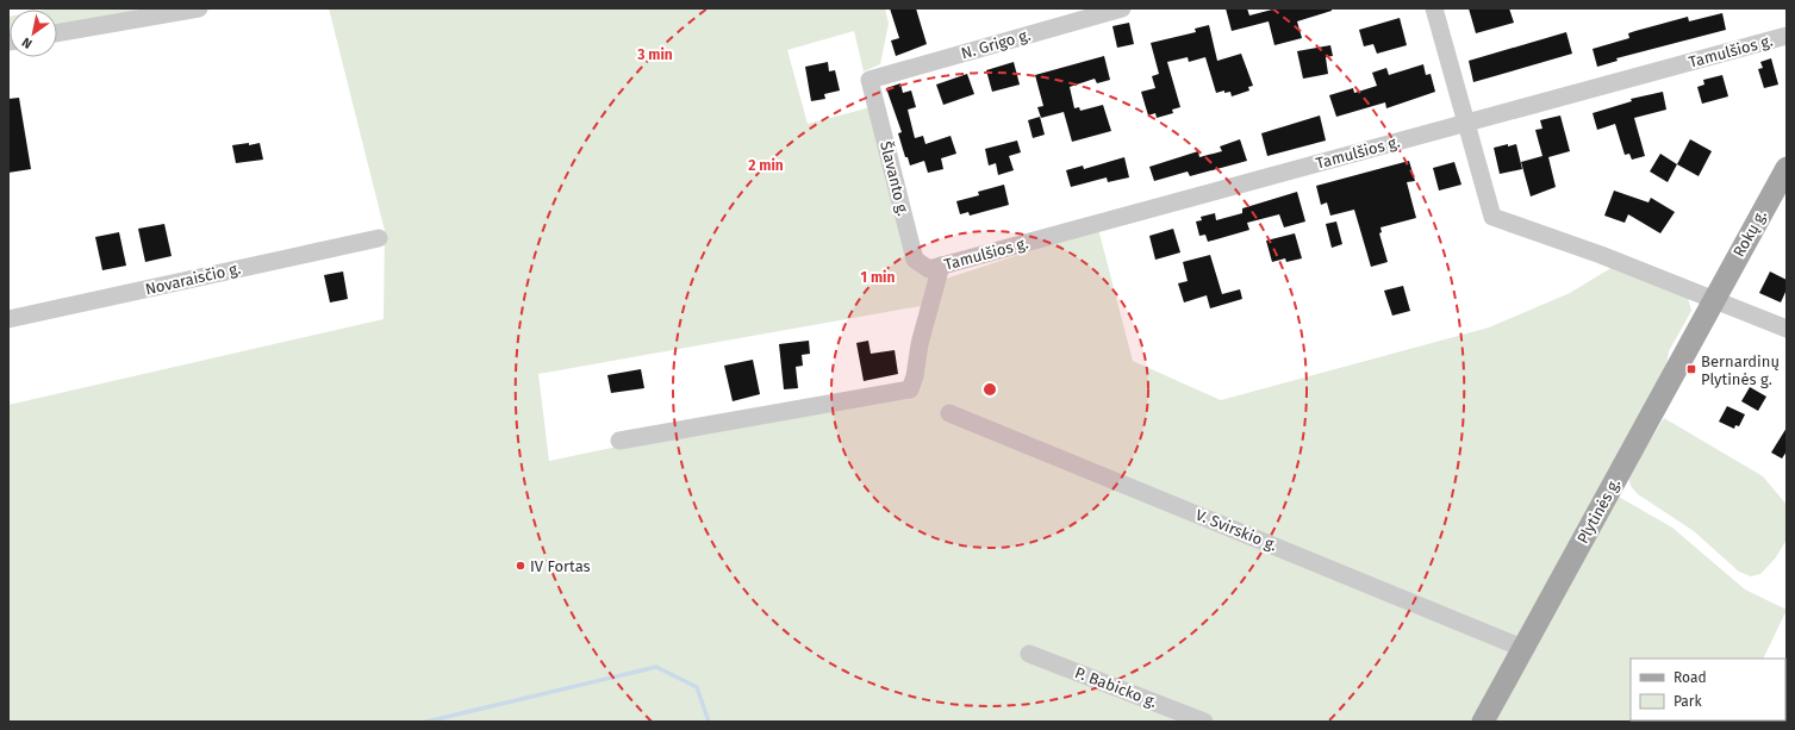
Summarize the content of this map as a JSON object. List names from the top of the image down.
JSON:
{
  "streets": {
    "main road": ["Rokų g.", "Plytinės g."],
    "street": [
      "N. Grigo g.",
      "Tamulšios g.",
      "Šlavanto g.",
      "Novaraisčio g.",
      "V. Svirskio g.",
      "P. Babicko g."
    ]
  },
  "crossings": [
    ["N. Grigo g.", "Šlavanto g."],
    ["Tamulšios g.", "Šlavanto g."],
    ["Rokų g.", "Plytinės g."],
    ["Plytinės g.", "V. Svirskio g."]
  ],
  "places": {
    "transit": ["Bernardinų Plytinės g."],
    "other": ["IV Fortas"]
  },
  "legend": ["Road", "Park"],
  "north": "bottom left",
  "rings": ["3 min", "2 min", "1 min"]
}
